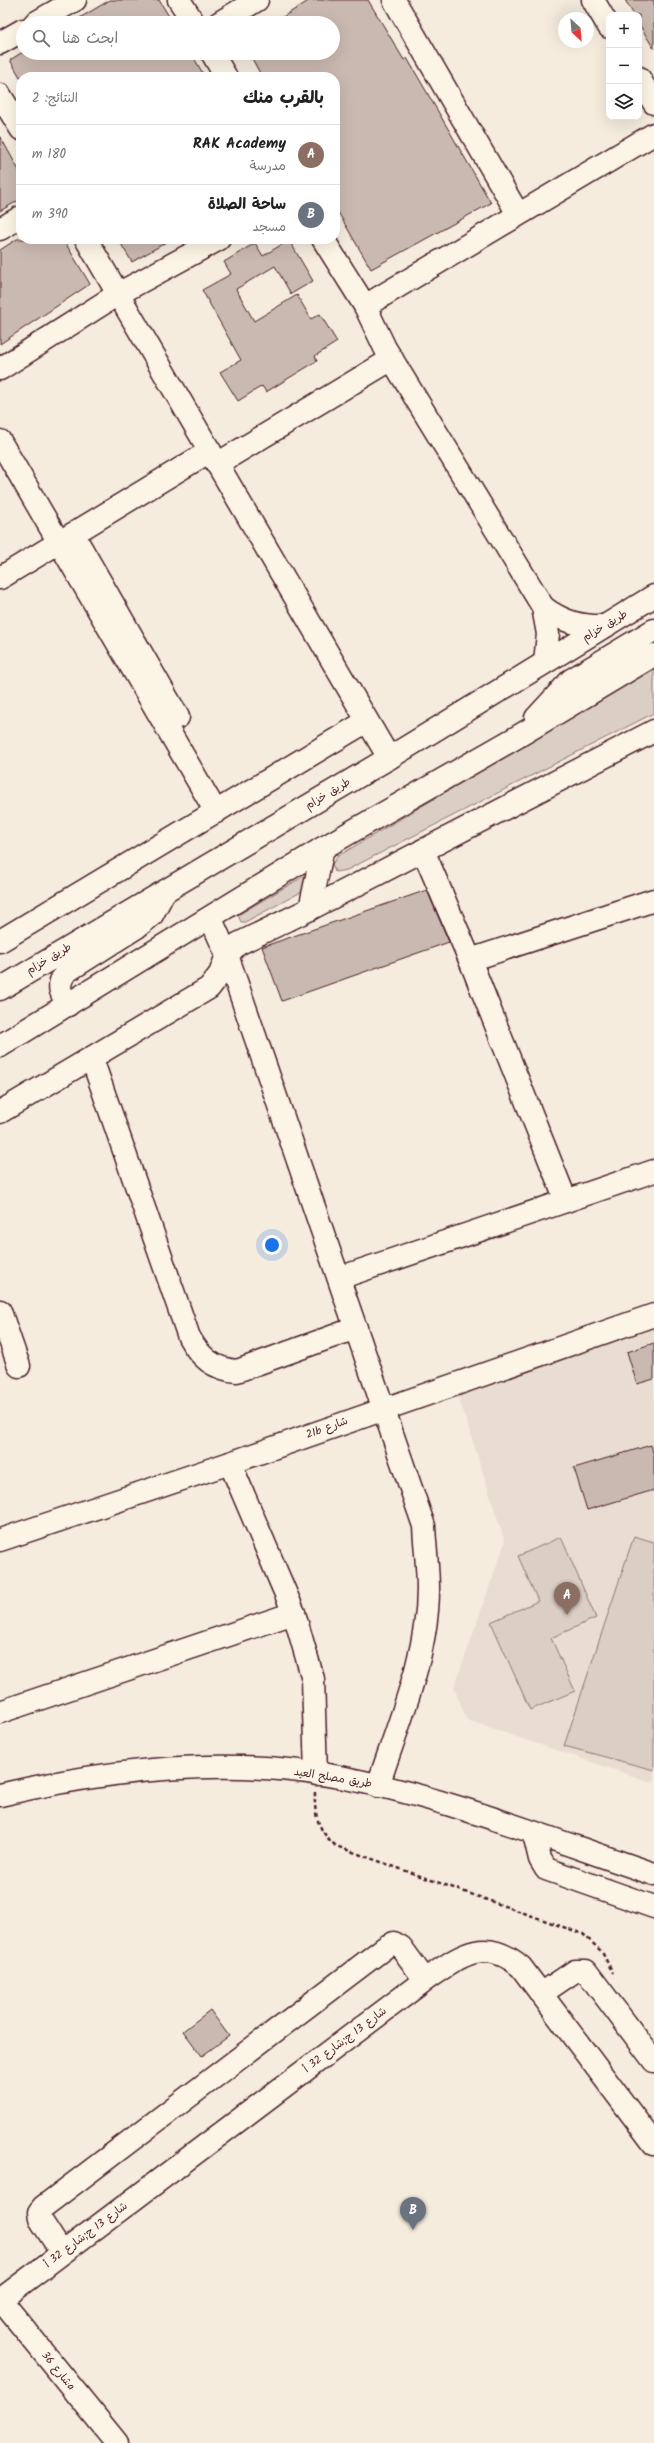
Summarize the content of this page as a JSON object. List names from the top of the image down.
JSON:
{
  "streets": {
    "street": [
      "طريق خزام",
      "21b شارع",
      "طريق مصلح العيد",
      "شارع 13 ج;شارع 32 أ",
      "شارع 36a"
    ]
  },
  "crossings": [
    ["شارع 13 ج;شارع 32 أ", "شارع 36a"]
  ],
  "north": "bottom right",
  "page": {
    "map_buttons": ["+", "−"],
    "search": "ابحث هنا",
    "heading": ["بالقرب منك", "النتائج: 2"],
    "list": [
      {
        "mark": "A",
        "name": "RAK Academy",
        "note": "مدرسة",
        "value": "180 m"
      },
      {
        "mark": "B",
        "name": "ساحة الصلاة",
        "note": "مسجد",
        "value": "390 m"
      }
    ],
    "pins": ["A", "B"]
  }
}
